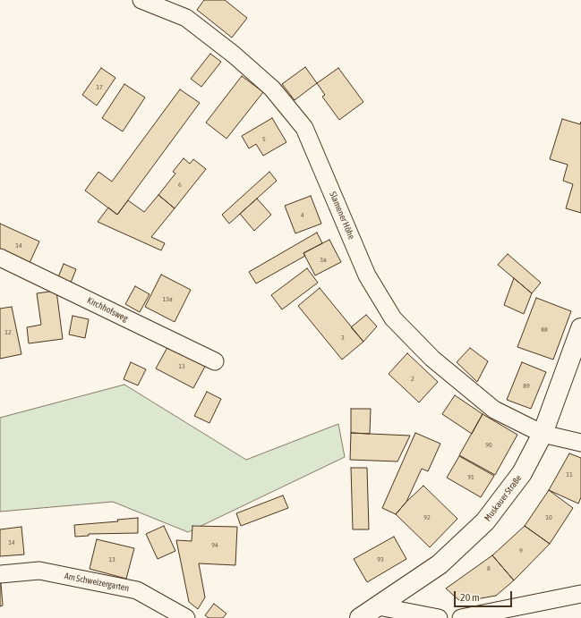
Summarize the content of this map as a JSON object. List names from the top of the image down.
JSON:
{
  "streets": {
    "main road": ["Muskauer Straße"],
    "street": ["Slamener Höhe", "Kirchhofsweg", "Am Schweizergarten"]
  },
  "crossings": [
    ["Slamener Höhe", "Muskauer Straße"]
  ],
  "house_numbers": [
    "17",
    "5",
    "6",
    "4",
    "14",
    "3a",
    "13a",
    "88",
    "12",
    "3",
    "13",
    "2",
    "89",
    "90",
    "11",
    "91",
    "92",
    "10",
    "14",
    "94",
    "9",
    "13",
    "93",
    "8"
  ],
  "scale_bar": "20 m"
}
